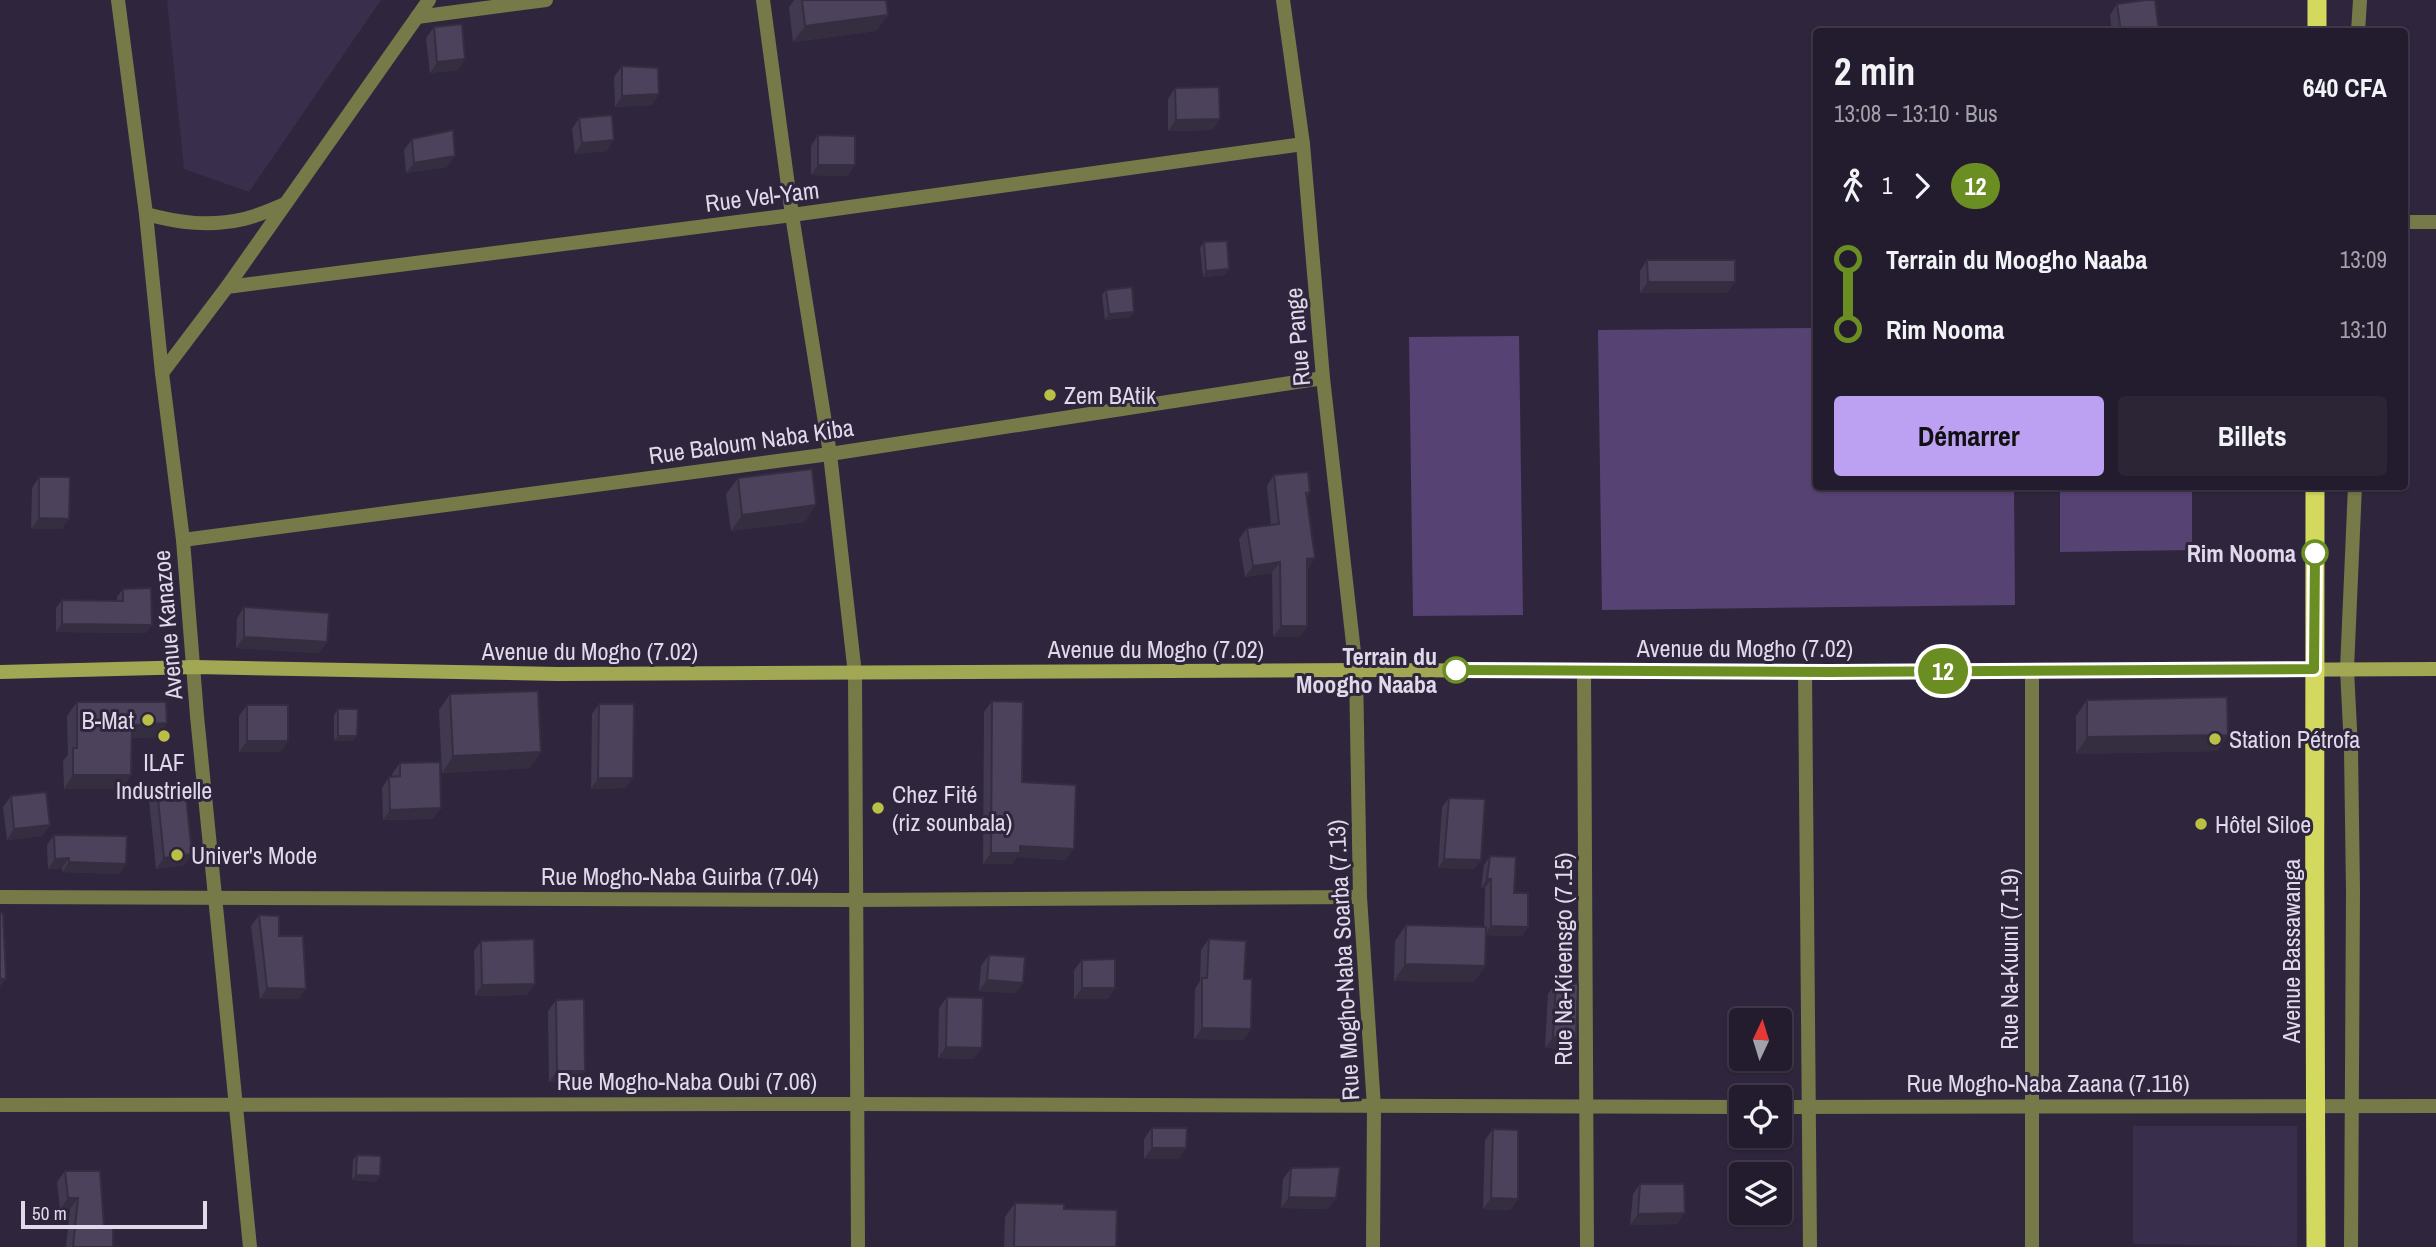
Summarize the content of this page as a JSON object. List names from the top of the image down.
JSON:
{
  "streets": {
    "highway": ["Avenue Bassawanga"],
    "main road": ["Avenue du Mogho (7.02)"],
    "street": [
      "Rue Vel-Yam",
      "Rue Pange",
      "Rue Baloum Naba Kiba",
      "Avenue Kanazoe",
      "Rue Mogho-Naba Guirba (7.04)",
      "Rue Na-Kieensgo (7.15)",
      "Rue Na-Kuuni (7.19)",
      "Rue Mogho-Naba Soarba (7.13)",
      "Rue Mogho-Naba Oubi (7.06)",
      "Rue Mogho-Naba Zaana (7.116)"
    ]
  },
  "crossings": [
    ["Rue Vel-Yam", "Rue Pange"],
    ["Rue Pange", "Rue Baloum Naba Kiba"],
    ["Rue Pange", "Avenue du Mogho (7.02)"],
    ["Rue Pange", "Rue Mogho-Naba Soarba (7.13)"],
    ["Rue Baloum Naba Kiba", "Avenue Kanazoe"],
    ["Avenue Kanazoe", "Avenue du Mogho (7.02)"],
    ["Avenue Kanazoe", "Rue Mogho-Naba Guirba (7.04)"],
    ["Avenue Kanazoe", "Rue Mogho-Naba Oubi (7.06)"],
    ["Avenue du Mogho (7.02)", "Avenue Bassawanga"],
    ["Avenue du Mogho (7.02)", "Rue Na-Kieensgo (7.15)"],
    ["Avenue du Mogho (7.02)", "Rue Na-Kuuni (7.19)"],
    ["Avenue du Mogho (7.02)", "Rue Mogho-Naba Soarba (7.13)"],
    ["Rue Mogho-Naba Guirba (7.04)", "Rue Mogho-Naba Soarba (7.13)"],
    ["Avenue Bassawanga", "Rue Mogho-Naba Zaana (7.116)"],
    ["Rue Na-Kuuni (7.19)", "Rue Mogho-Naba Zaana (7.116)"],
    ["Rue Mogho-Naba Soarba (7.13)", "Rue Mogho-Naba Oubi (7.06)"]
  ],
  "places": [
    "Zem BAtik",
    "Rim Nooma",
    "Terrain du Moogho Naaba",
    "B-Mat",
    "ILAF Industrielle",
    "Station Pétrofa",
    "Chez Fité (riz sounbala)",
    "Hôtel Siloe",
    "Univer's Mode"
  ],
  "lines": ["bus line 12"],
  "scale_bar": "50 m",
  "north": "top",
  "page": {
    "on_map": "12",
    "heading": ["2 min", "13:08 – 13:10 · Bus", "640 CFA"],
    "legs": ["1", "12"],
    "list": [
      {
        "name": "Terrain du Moogho Naaba",
        "value": "13:09"
      },
      {
        "name": "Rim Nooma",
        "value": "13:10"
      }
    ],
    "buttons": ["Démarrer", "Billets"],
    "scale": "50 m"
  }
}
